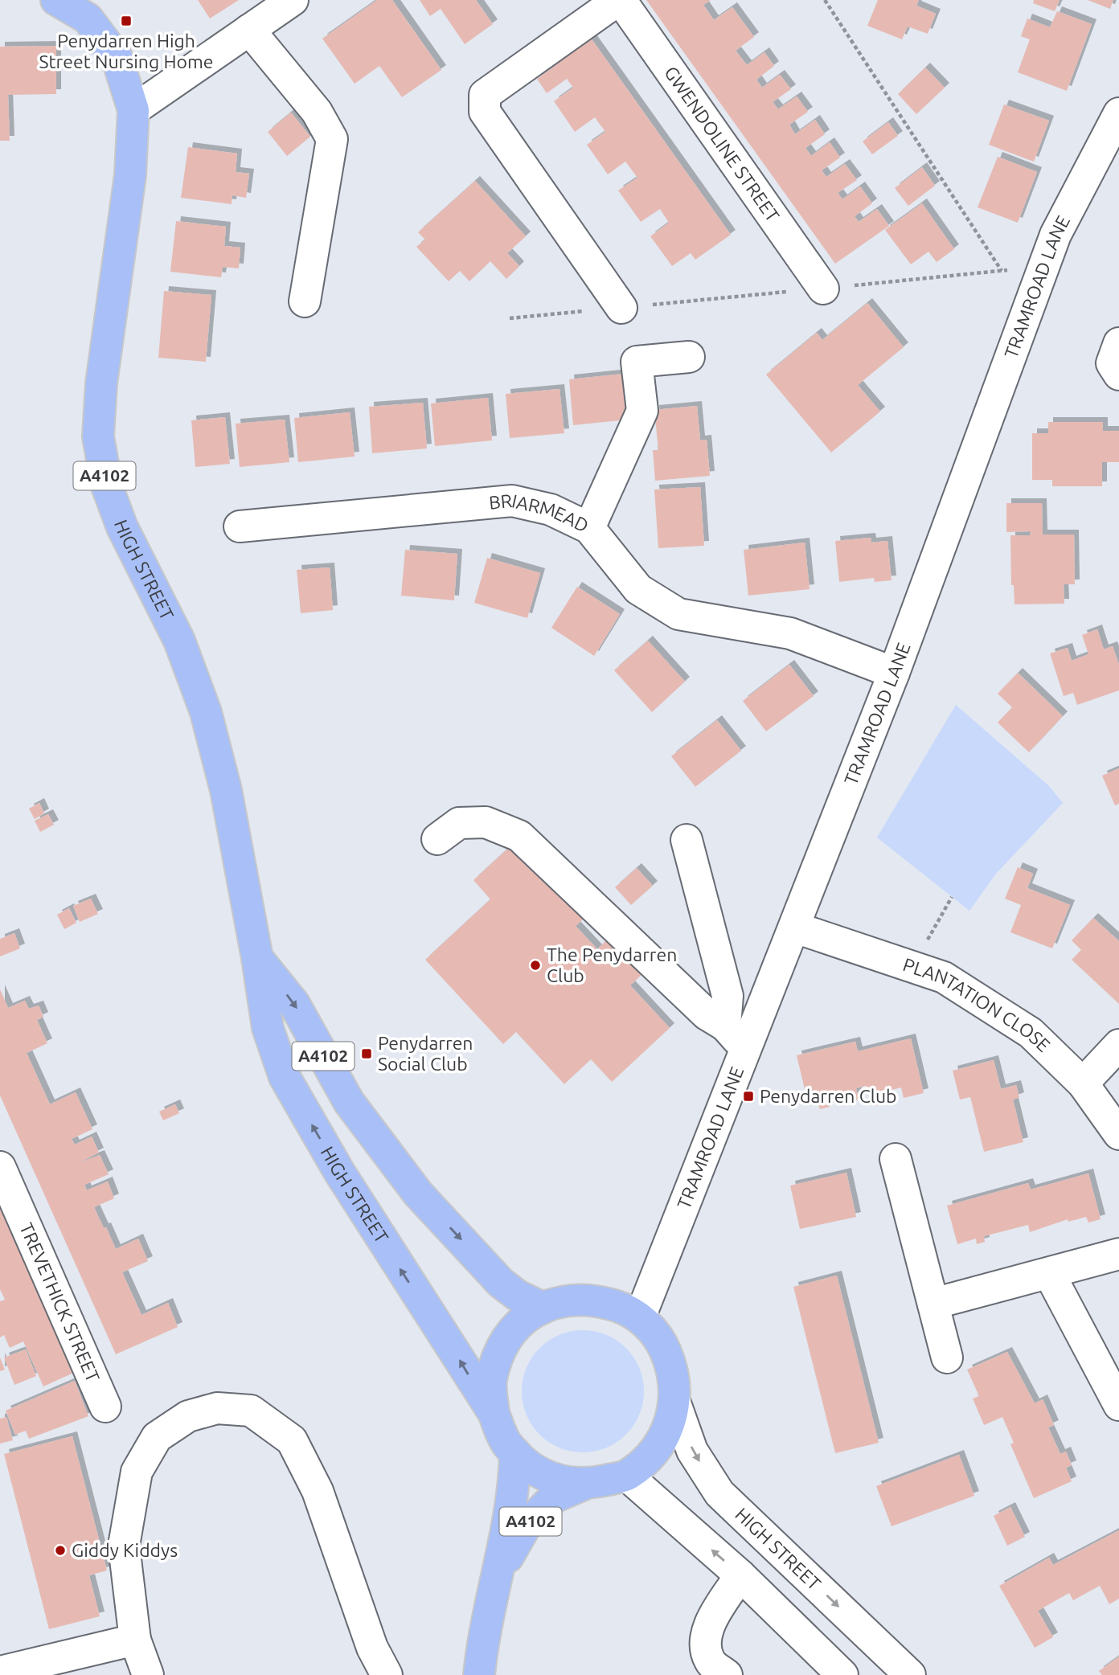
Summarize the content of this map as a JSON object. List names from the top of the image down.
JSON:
{
  "streets": {
    "main road": ["A4102", "HIGH STREET"],
    "street": [
      "GWENDOLINE STREET",
      "TRAMROAD LANE",
      "BRIARMEAD",
      "PLANTATION CLOSE",
      "TREVETHICK STREET"
    ]
  },
  "crossings": [
    ["TRAMROAD LANE", "A4102"],
    ["TRAMROAD LANE", "BRIARMEAD"],
    ["TRAMROAD LANE", "HIGH STREET"],
    ["TRAMROAD LANE", "PLANTATION CLOSE"],
    ["A4102", "HIGH STREET"]
  ],
  "places": {
    "transit": ["Penydarren High Street Nursing Home", "Penydarren Social Club", "Penydarren Club"],
    "other": ["The Penydarren Club", "Giddy Kiddys"]
  }
}
